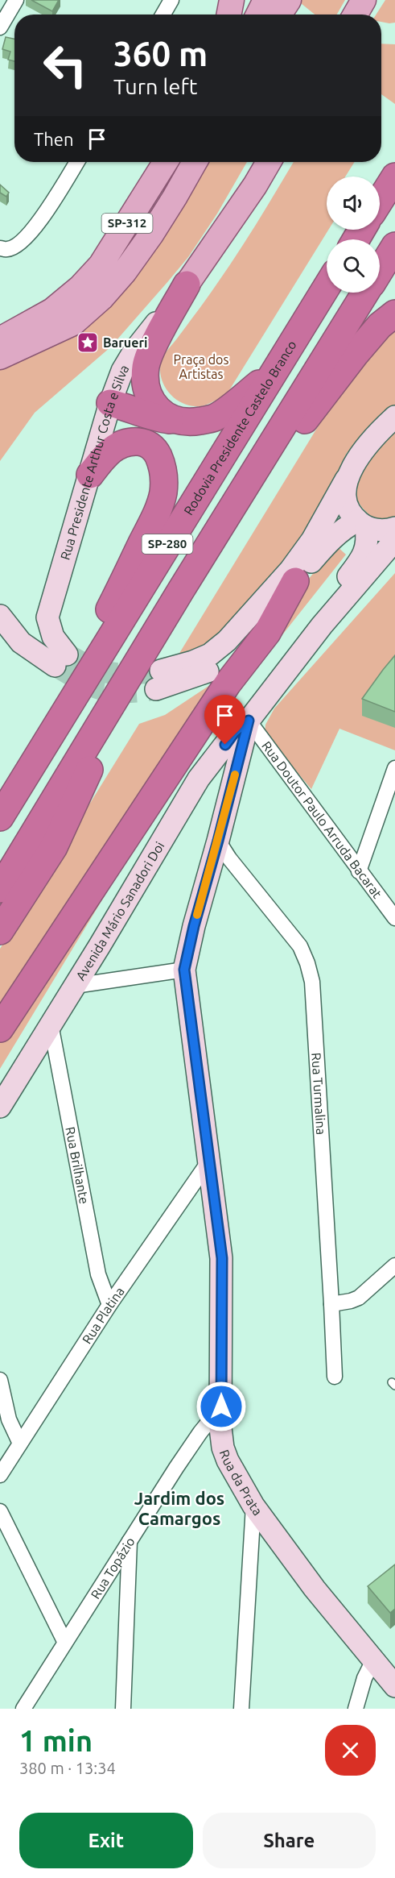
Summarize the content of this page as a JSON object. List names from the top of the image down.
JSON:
{
  "streets": {
    "highway": ["Rodovia Presidente Castelo Branco", "SP-280"],
    "main road": [
      "SP-312",
      "Rua Presidente Arthur Costa e Silva",
      "Avenida Mário Sanadori Doi",
      "Rua da Prata"
    ],
    "street": [
      "Rua Doutor Paulo Arruda Bacarat",
      "Rua Turmalina",
      "Rua Brilhante",
      "Rua Platina",
      "Rua Topázio"
    ]
  },
  "crossings": [
    ["Rua Doutor Paulo Arruda Bacarat", "Avenida Mário Sanadori Doi"],
    ["Rua Doutor Paulo Arruda Bacarat", "Rua da Prata"],
    ["Avenida Mário Sanadori Doi", "Rua Brilhante"],
    ["Avenida Mário Sanadori Doi", "Rua da Prata"],
    ["Rua Turmalina", "Rua da Prata"],
    ["Rua Brilhante", "Rua Platina"],
    ["Rua Platina", "Rua da Prata"],
    ["Rua da Prata", "Rua Topázio"]
  ],
  "districts": ["Jardim dos Camargos"],
  "parks": ["Praça dos Artistas"],
  "places": {
    "place": ["Barueri"]
  },
  "page": {
    "turn": ["360 m", "Turn left"],
    "then": "Then",
    "heading": ["1 min", "380 m · 13:34"],
    "buttons": ["Exit", "Share"]
  }
}
